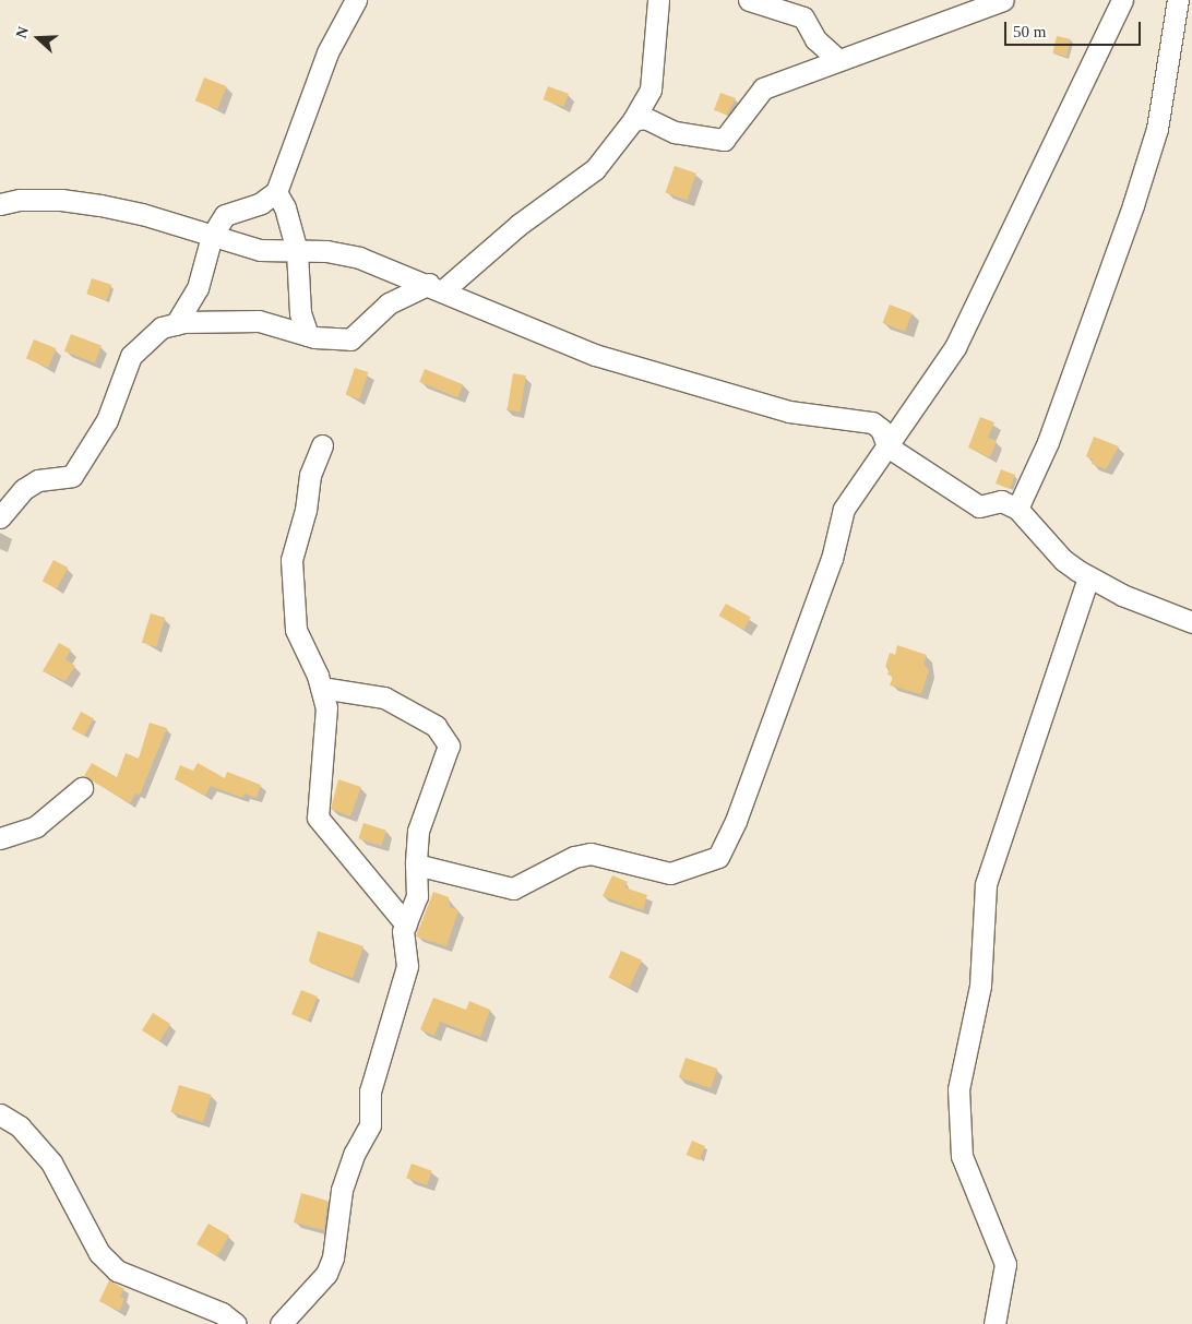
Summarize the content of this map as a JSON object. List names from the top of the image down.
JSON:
{
  "scale_bar": "50 m",
  "north": "left"
}
